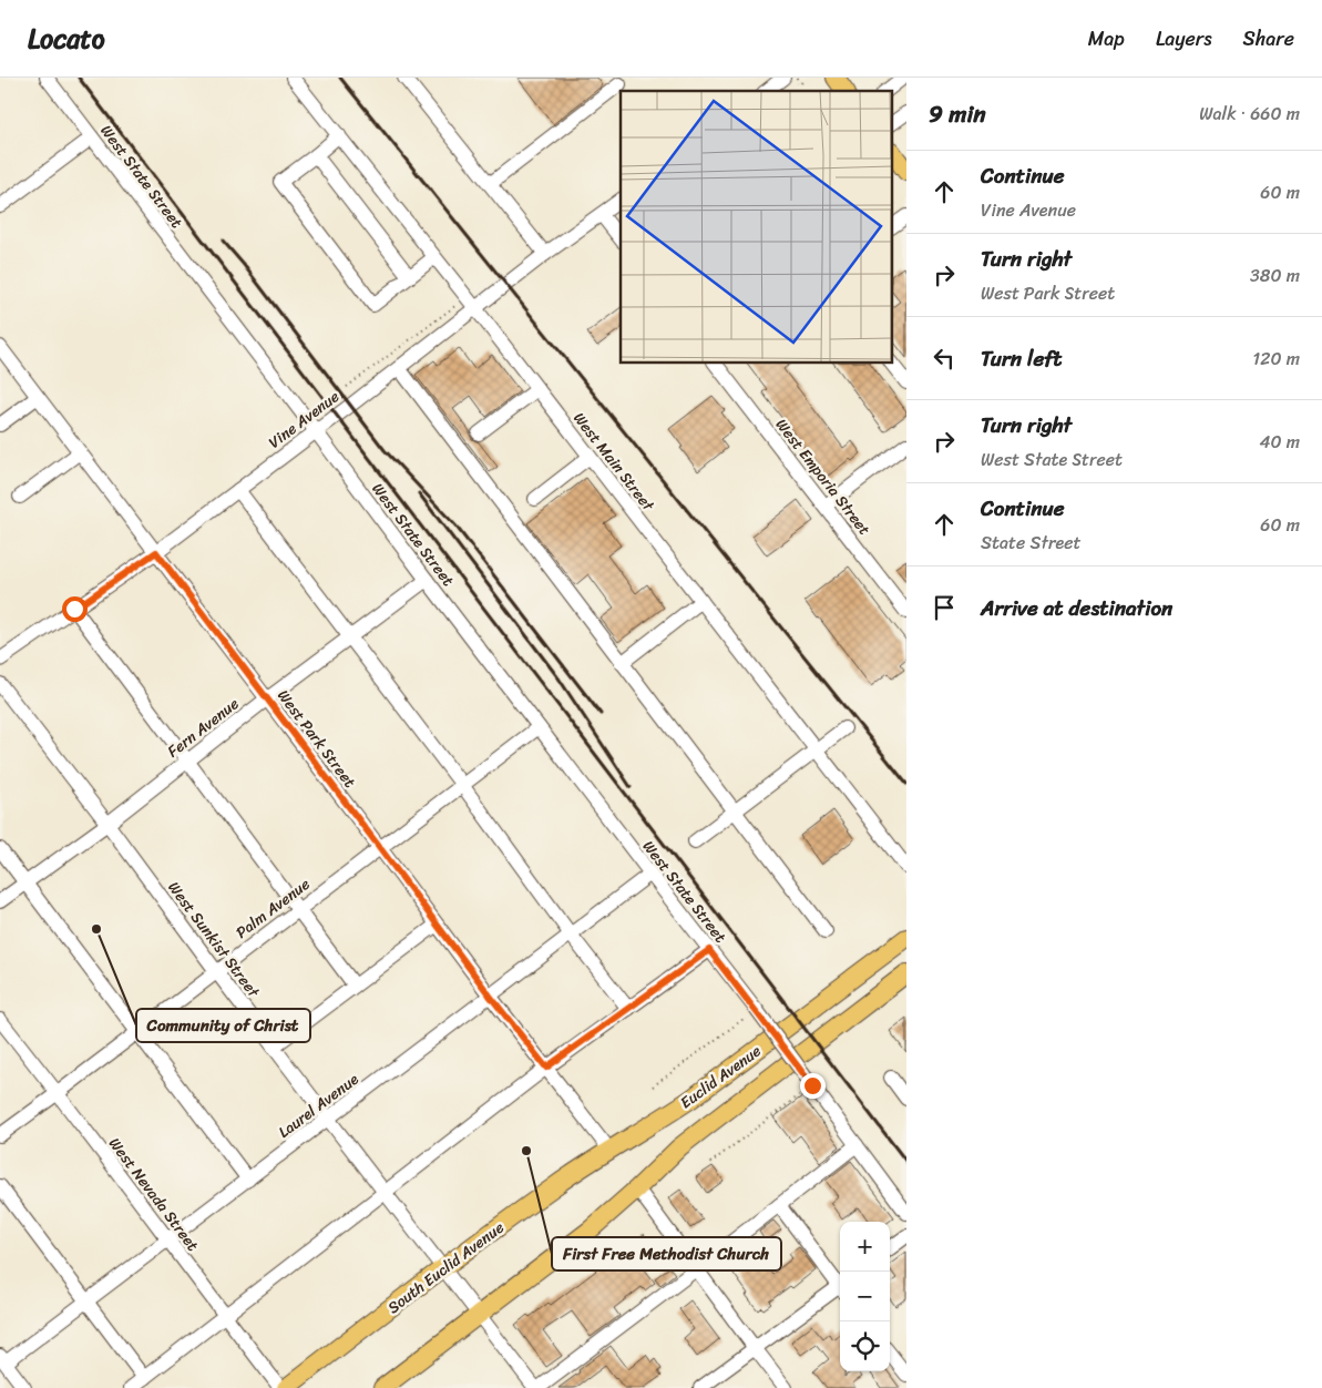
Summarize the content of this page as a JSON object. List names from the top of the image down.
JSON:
{
  "streets": {
    "main road": ["Euclid Avenue", "South Euclid Avenue"],
    "street": [
      "West State Street",
      "Vine Avenue",
      "West Main Street",
      "West Emporia Street",
      "Fern Avenue",
      "West Park Street",
      "Palm Avenue",
      "West Sunkist Street",
      "Laurel Avenue",
      "West Nevada Street"
    ]
  },
  "crossings": [
    ["West State Street", "Vine Avenue"],
    ["West State Street", "Fern Avenue"],
    ["West State Street", "Palm Avenue"],
    ["West State Street", "Laurel Avenue"],
    ["Vine Avenue", "West Main Street"],
    ["Vine Avenue", "West Park Street"],
    ["Fern Avenue", "West Park Street"],
    ["Fern Avenue", "West Sunkist Street"],
    ["West Park Street", "Palm Avenue"],
    ["West Park Street", "Euclid Avenue"],
    ["West Park Street", "Laurel Avenue"],
    ["West Park Street", "South Euclid Avenue"],
    ["Palm Avenue", "West Sunkist Street"],
    ["Palm Avenue", "West Nevada Street"],
    ["West Sunkist Street", "Laurel Avenue"],
    ["West Sunkist Street", "South Euclid Avenue"],
    ["Euclid Avenue", "South Euclid Avenue"],
    ["Laurel Avenue", "West Nevada Street"]
  ],
  "places": ["Community of Christ", "First Free Methodist Church"],
  "page": {
    "header": "Locato",
    "nav": ["Map", "Layers", "Share"],
    "heading": ["9 min", "Walk · 660 m"],
    "list": [
      ["Continue", "Vine Avenue", "60 m"],
      ["Turn right", "West Park Street", "380 m"],
      ["Turn left", "120 m"],
      ["Turn right", "West State Street", "40 m"],
      ["Continue", "State Street", "60 m"],
      "Arrive at destination"
    ],
    "map_buttons": ["+", "−"]
  }
}
